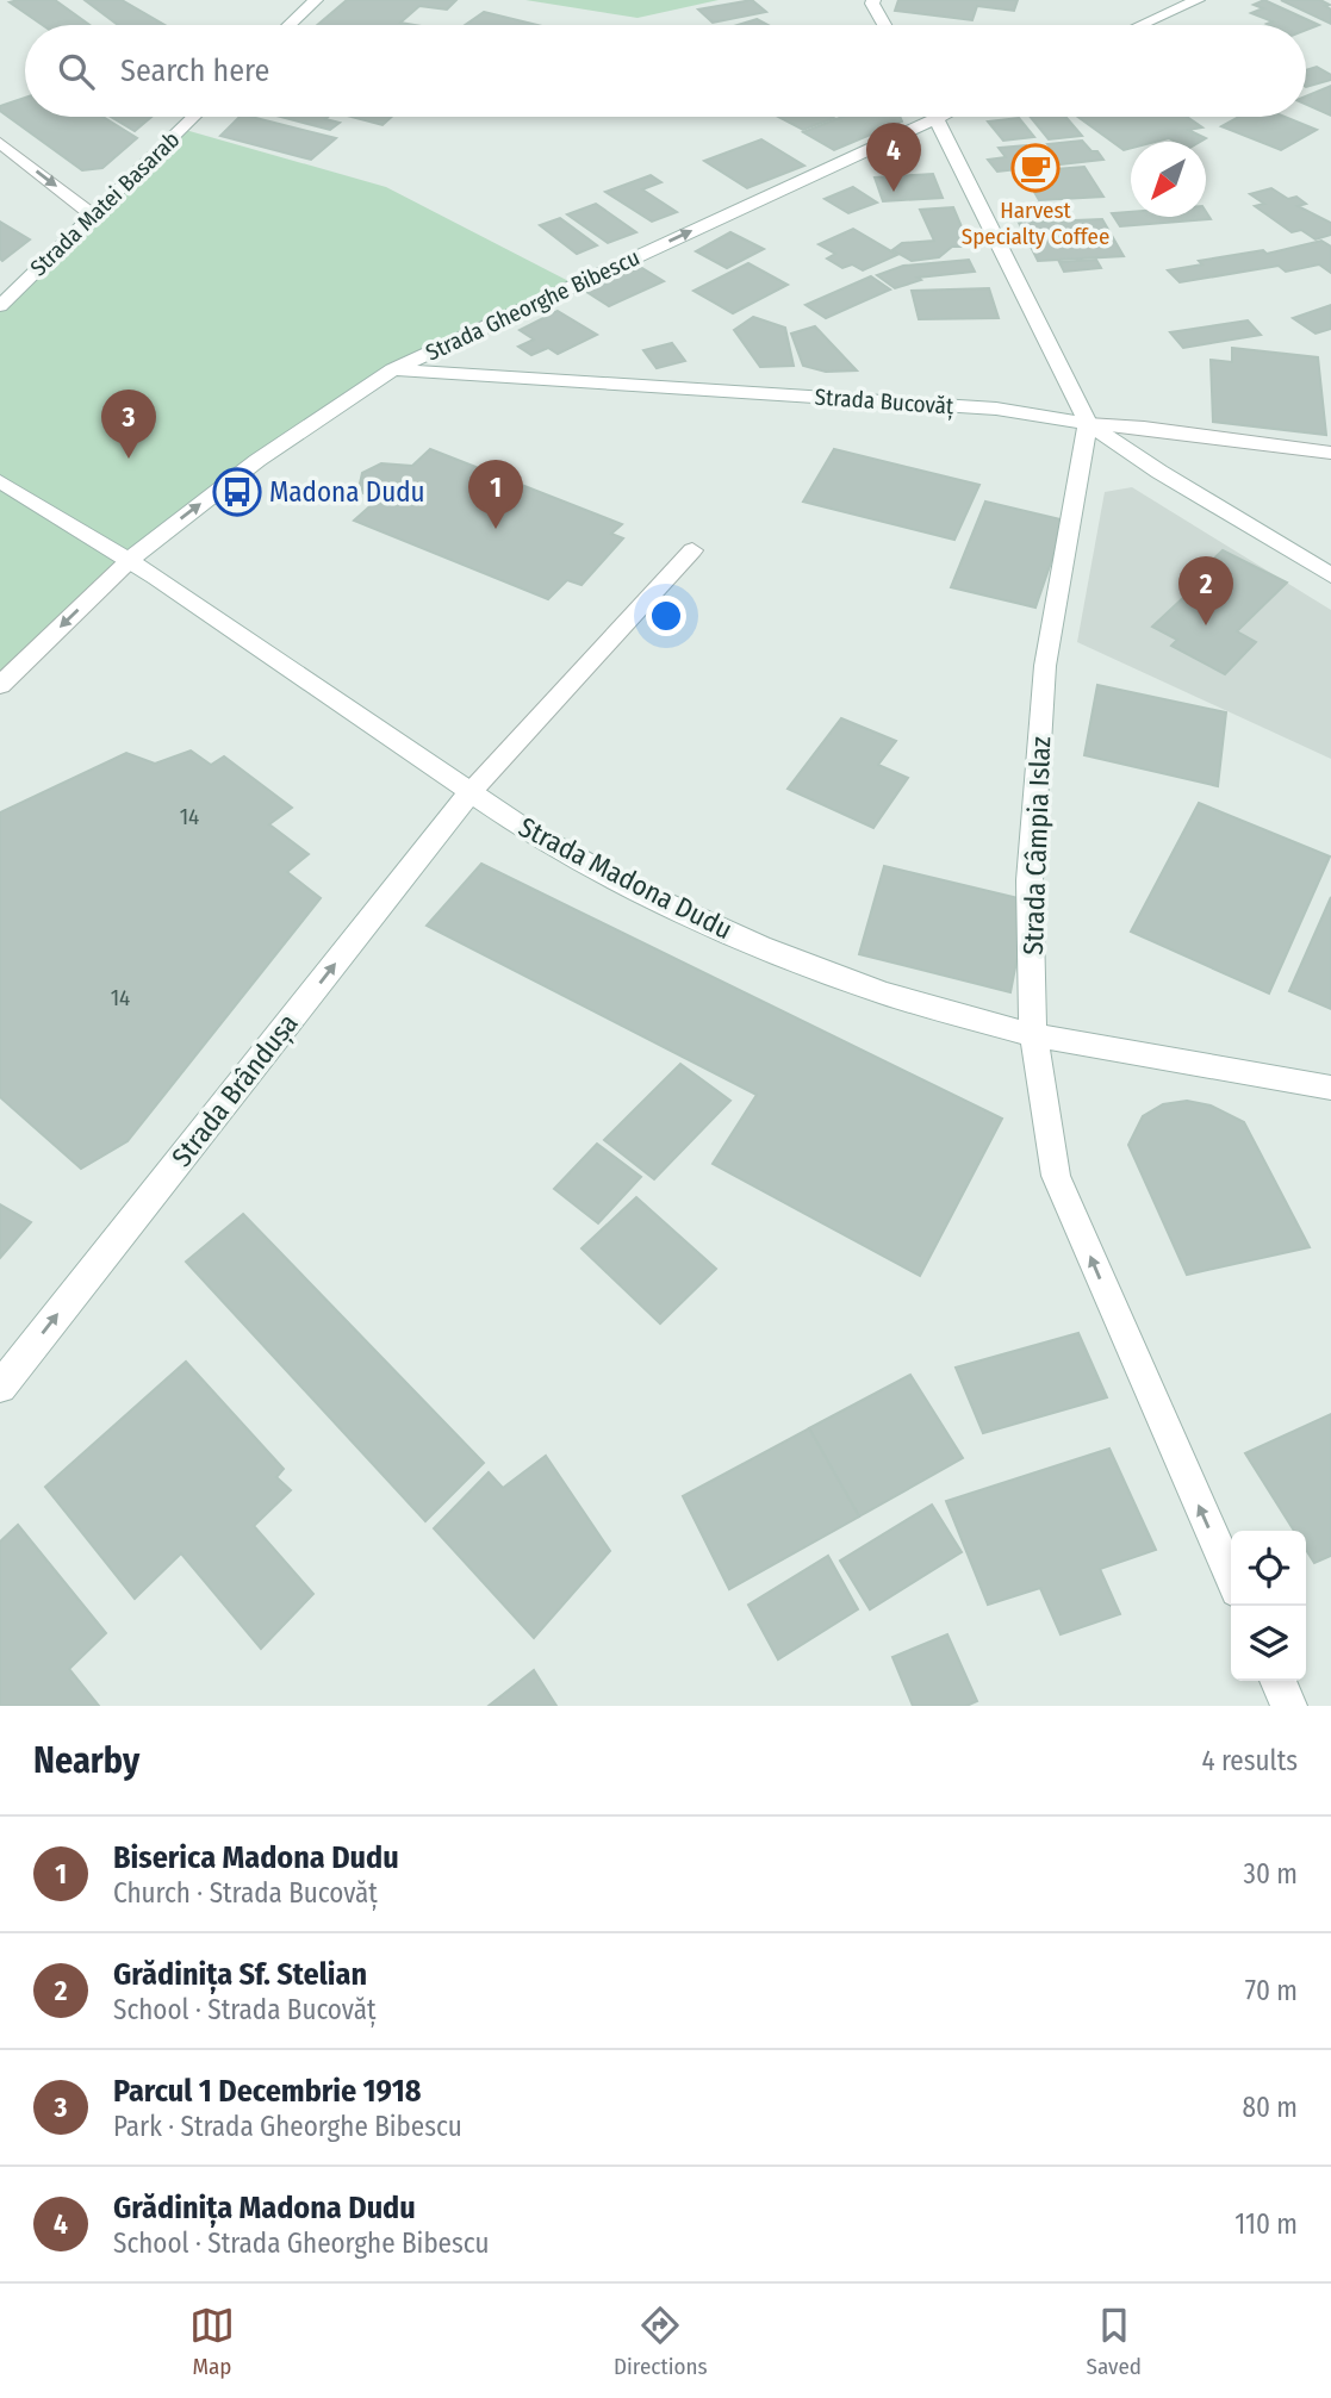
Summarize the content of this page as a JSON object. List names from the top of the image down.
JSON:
{
  "streets": {
    "street": [
      "Strada Matei Basarab",
      "Strada Gheorghe Bibescu",
      "Strada Bucovăț",
      "Strada Câmpia Islaz",
      "Strada Madona Dudu",
      "Strada Brândușa"
    ]
  },
  "crossings": [
    ["Strada Gheorghe Bibescu", "Strada Bucovăț"],
    ["Strada Gheorghe Bibescu", "Strada Madona Dudu"],
    ["Strada Bucovăț", "Strada Câmpia Islaz"],
    ["Strada Câmpia Islaz", "Strada Madona Dudu"],
    ["Strada Madona Dudu", "Strada Brândușa"]
  ],
  "one_way": ["Strada Câmpia Islaz", "Strada Brândușa"],
  "places": {
    "cafe": ["Harvest Specialty Coffee"],
    "bus stop": ["Madona Dudu"]
  },
  "house_numbers": ["14", "14"],
  "north": "bottom left",
  "page": {
    "search": "Search here",
    "pins": [
      "4",
      "3",
      "1",
      "2"
    ],
    "heading": ["Nearby", "4 results"],
    "list": [
      {
        "mark": "1",
        "name": "Biserica Madona Dudu",
        "note": "Church · Strada Bucovăț",
        "value": "30 m"
      },
      {
        "mark": "2",
        "name": "Grădinița Sf. Stelian",
        "note": "School · Strada Bucovăț",
        "value": "70 m"
      },
      {
        "mark": "3",
        "name": "Parcul 1 Decembrie 1918",
        "note": "Park · Strada Gheorghe Bibescu",
        "value": "80 m"
      },
      {
        "mark": "4",
        "name": "Grădinița Madona Dudu",
        "note": "School · Strada Gheorghe Bibescu",
        "value": "110 m"
      }
    ],
    "nav": ["Map", "Directions", "Saved"]
  }
}
